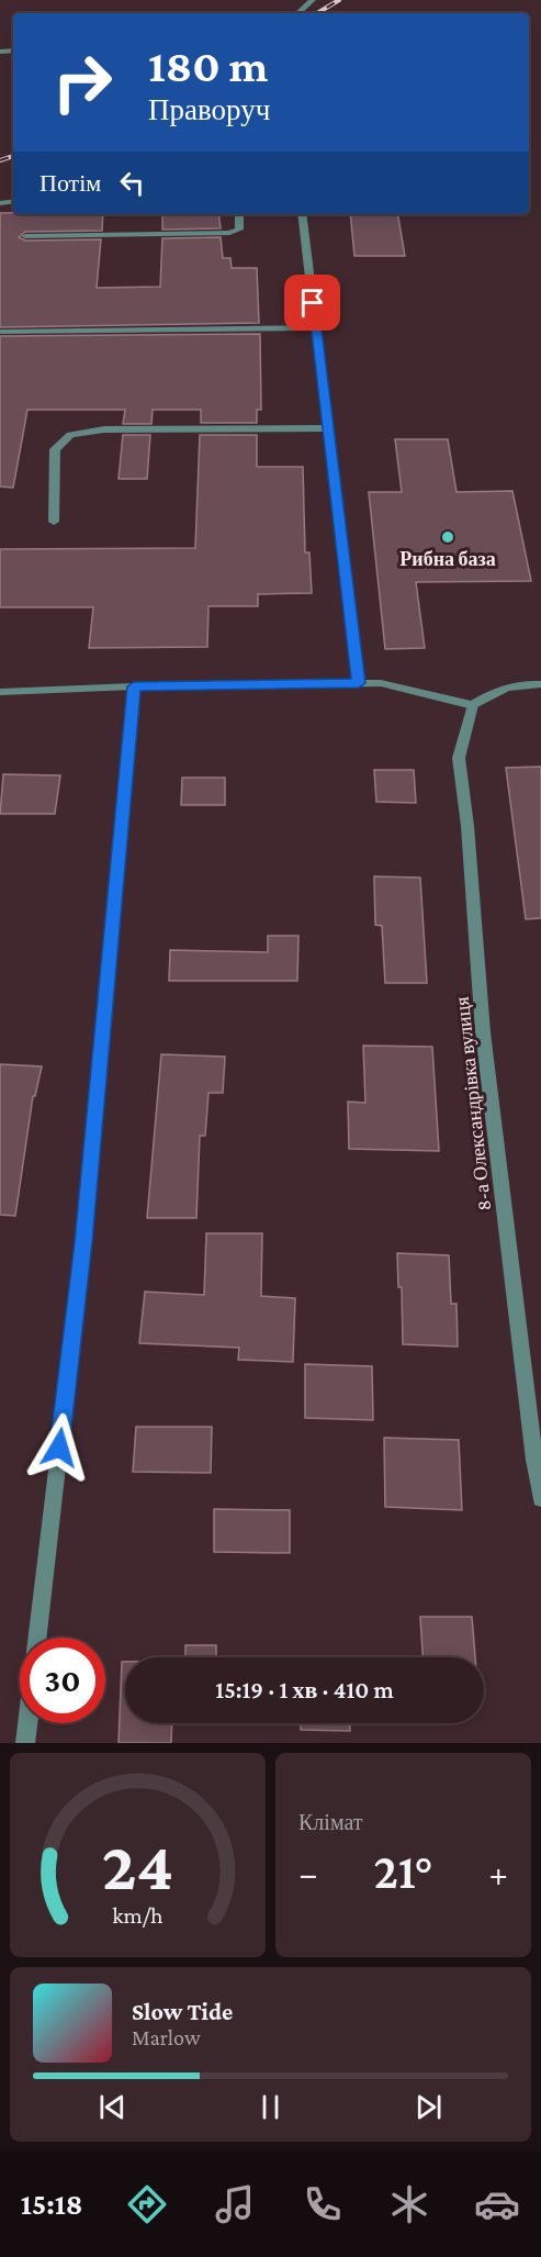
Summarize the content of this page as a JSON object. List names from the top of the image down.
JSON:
{
  "streets": {
    "street": ["8-а Олександрівка вулиця"]
  },
  "places": ["Рибна база"],
  "page": {
    "turn": ["180 m", "Праворуч"],
    "then": "Потім",
    "limit": "30",
    "trip": "15:19 · 1 хв · 410 m",
    "tile": "Клімат",
    "heat": ["−", "21°", "+"],
    "song": ["Slow Tide", "Marlow"],
    "tabs": "15:18",
    "gauge": ["24", "km/h"]
  }
}
